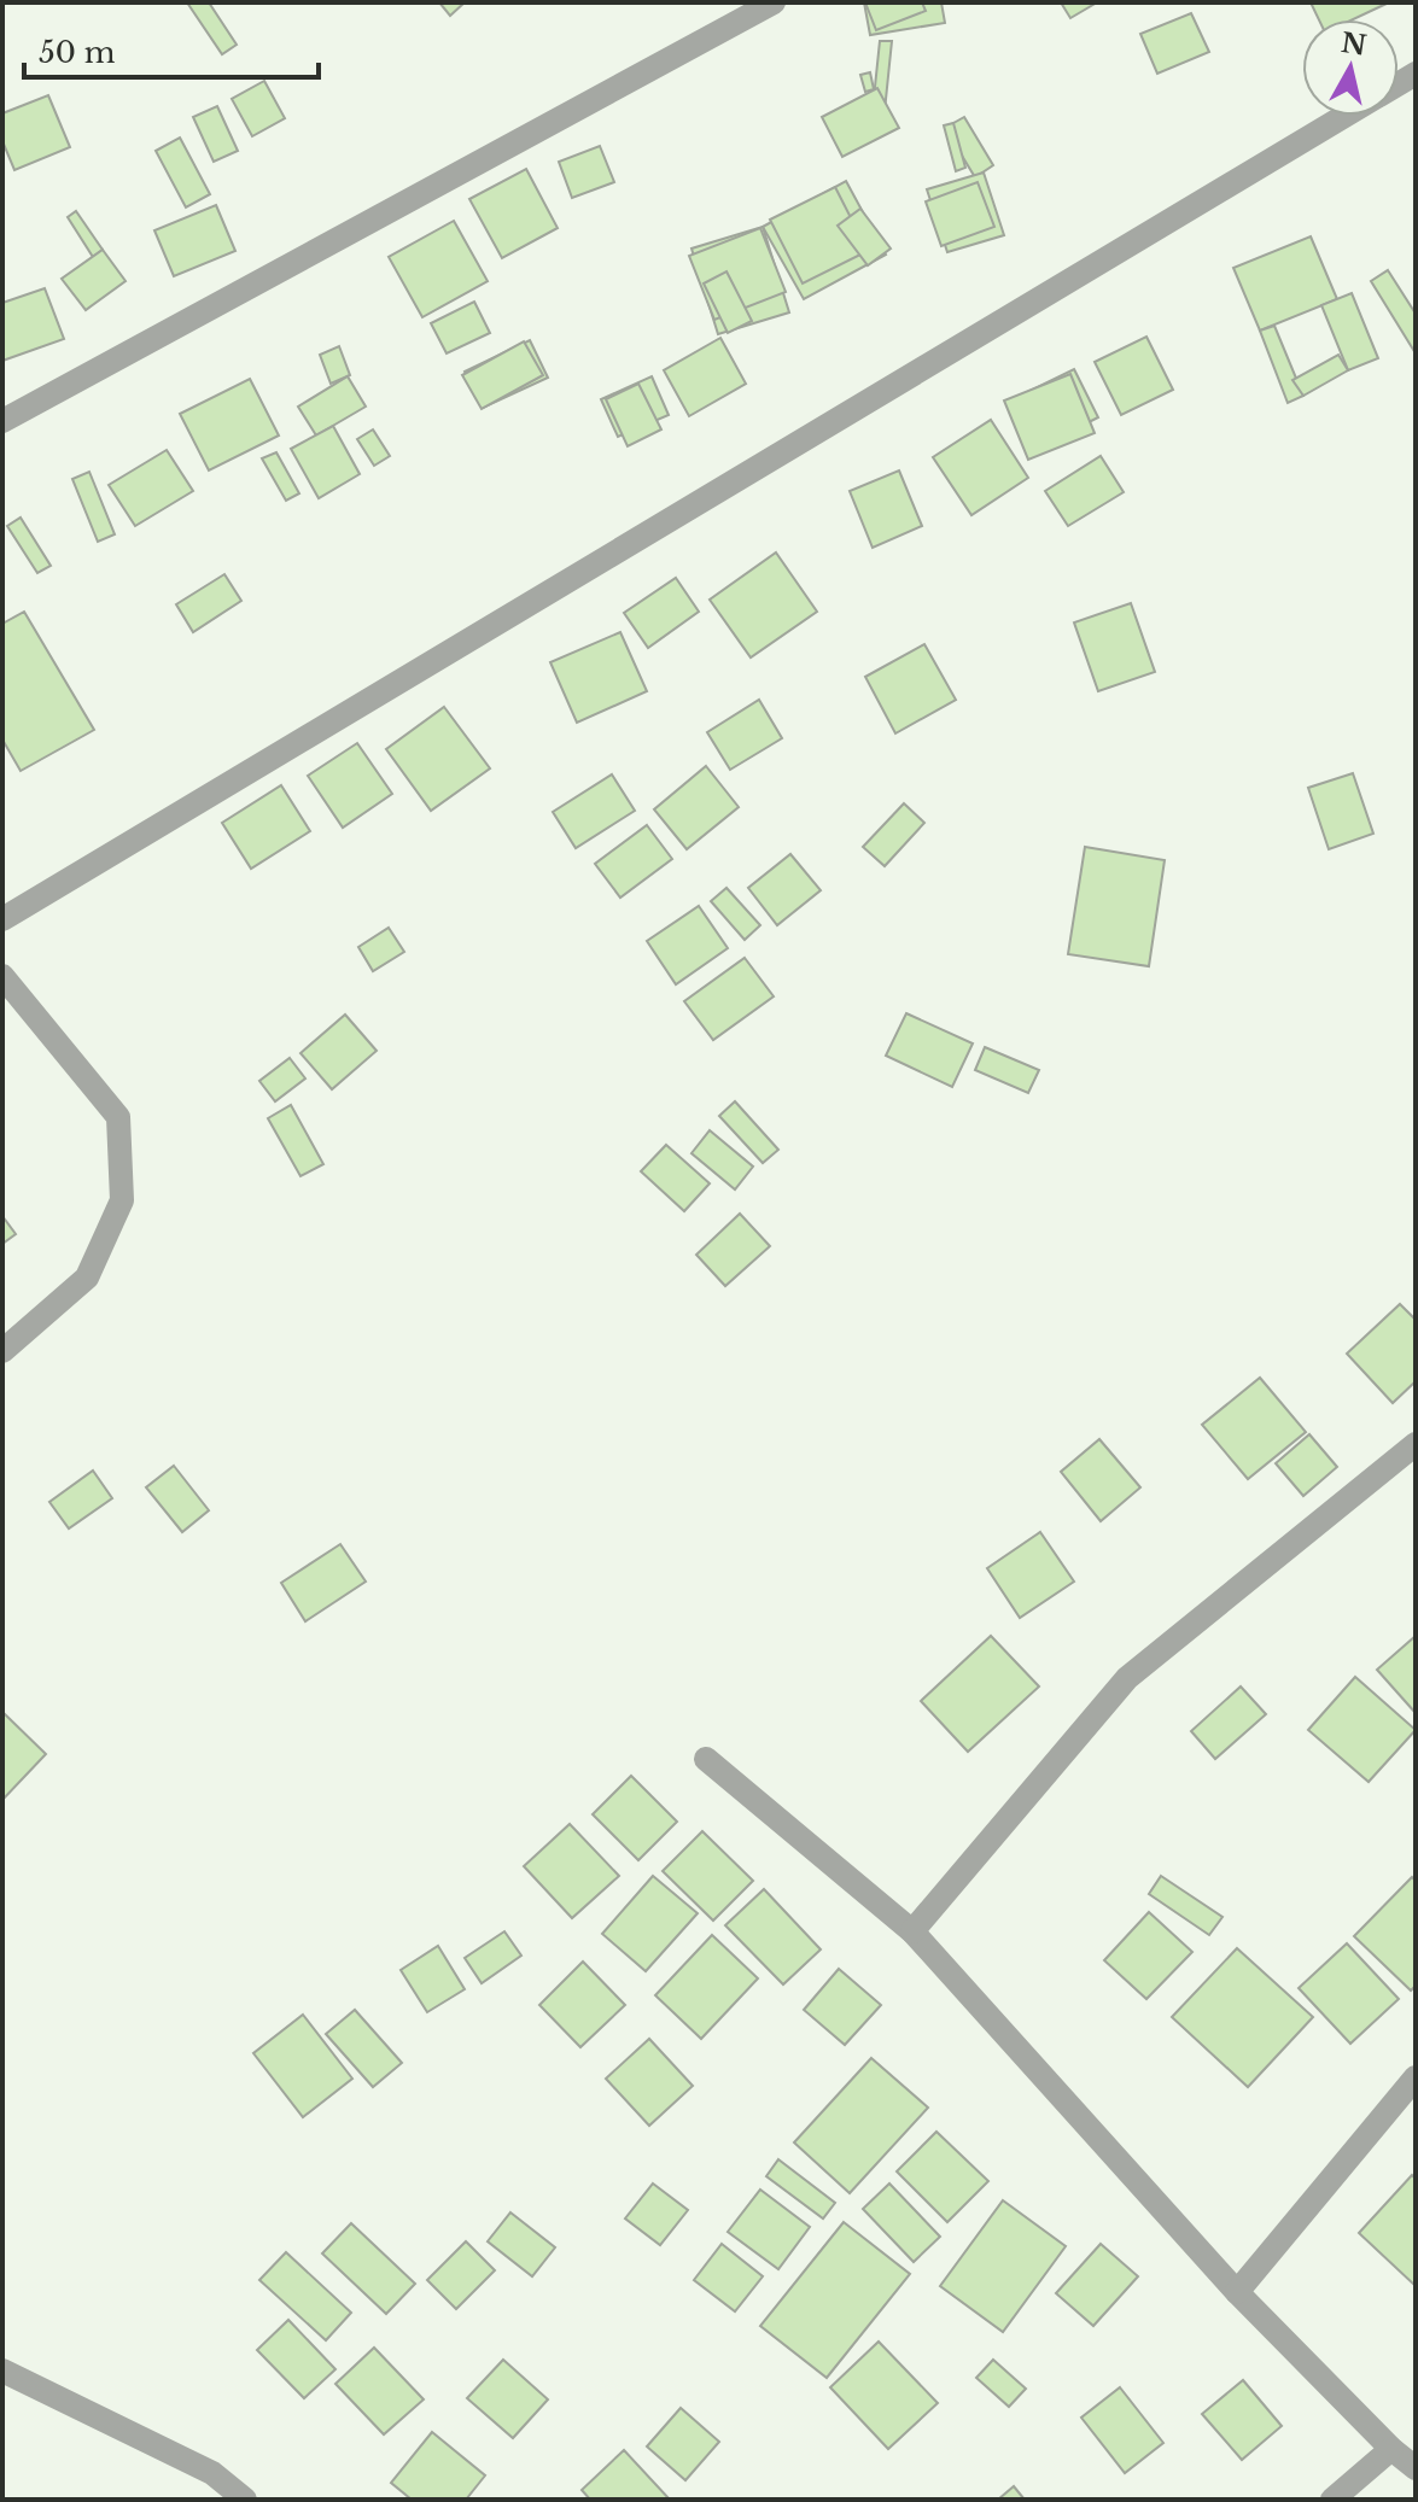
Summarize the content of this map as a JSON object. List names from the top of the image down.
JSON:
{
  "scale_bar": "50 m",
  "north": "top"
}
